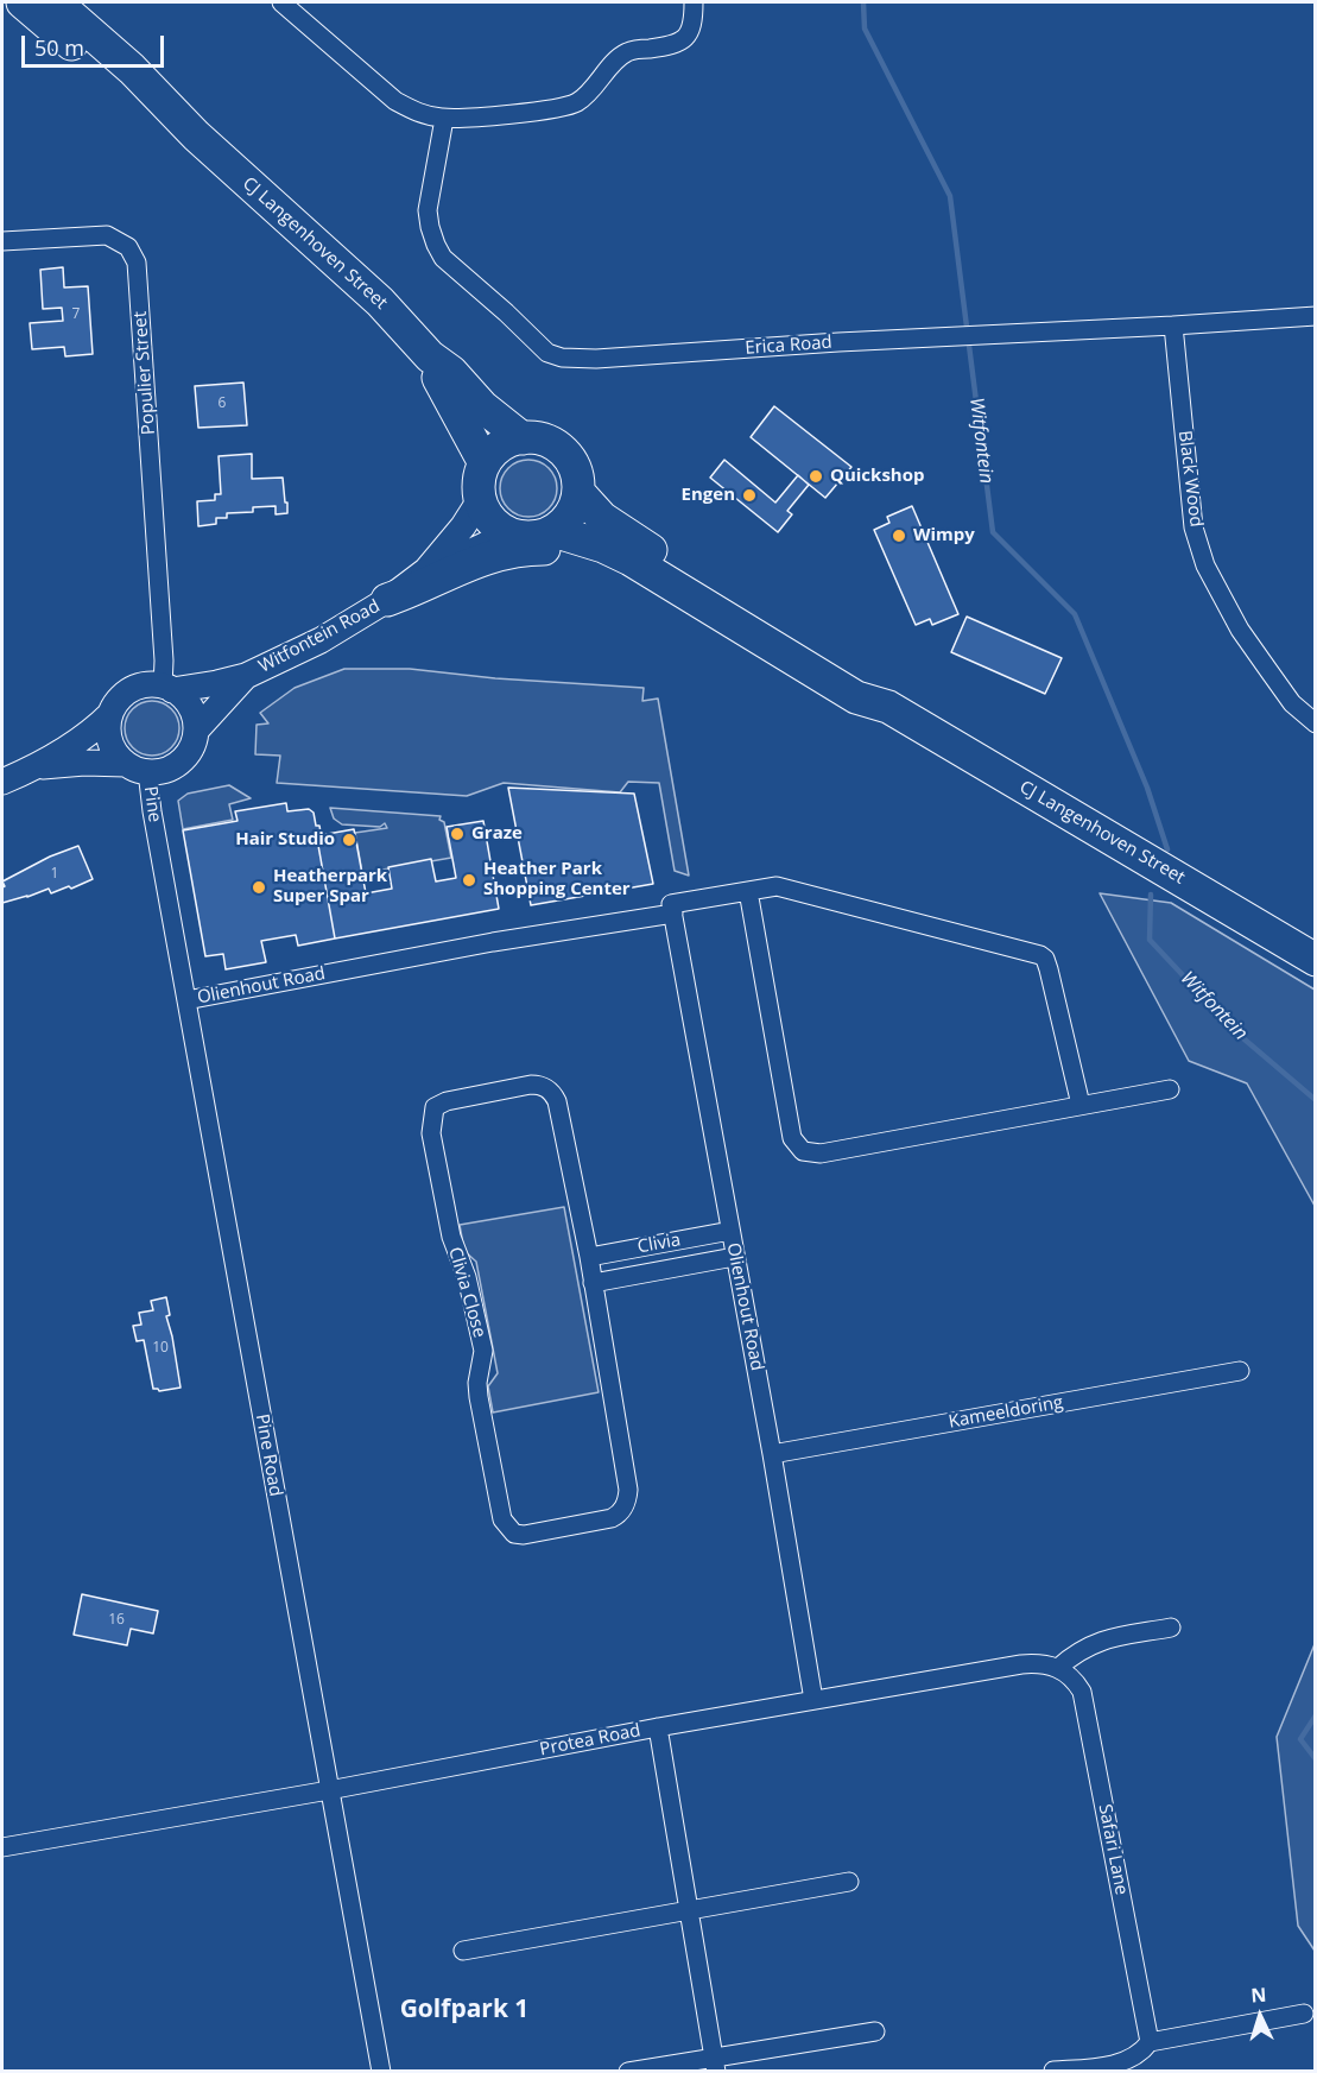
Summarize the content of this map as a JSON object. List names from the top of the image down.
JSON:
{
  "streets": {
    "highway": ["CJ Langenhoven Street"],
    "main road": ["Witfontein Road"],
    "street": [
      "Erica Road",
      "Populier Street",
      "Black Wood",
      "Pine",
      "Olienhout Road",
      "Clivia",
      "Clivia Close",
      "Kameeldoring",
      "Pine Road",
      "Protea Road",
      "Safari Lane"
    ]
  },
  "crossings": [
    ["CJ Langenhoven Street", "Witfontein Road"],
    ["Erica Road", "Black Wood"],
    ["Populier Street", "Witfontein Road"],
    ["Populier Street", "Pine"],
    ["Witfontein Road", "Pine"],
    ["Pine", "Pine Road"],
    ["Olienhout Road", "Clivia"],
    ["Olienhout Road", "Kameeldoring"],
    ["Olienhout Road", "Pine Road"],
    ["Olienhout Road", "Protea Road"],
    ["Clivia", "Clivia Close"],
    ["Pine Road", "Protea Road"],
    ["Protea Road", "Safari Lane"]
  ],
  "districts": ["Golfpark 1"],
  "water": ["Witfontein"],
  "places": [
    "Quickshop",
    "Engen",
    "Wimpy",
    "Graze",
    "Hair Studio",
    "Heather Park Shopping Center",
    "Heatherpark Super Spar"
  ],
  "house_numbers": [
    "7",
    "6",
    "1",
    "10",
    "16"
  ],
  "scale_bar": "50 m",
  "north": "top"
}
